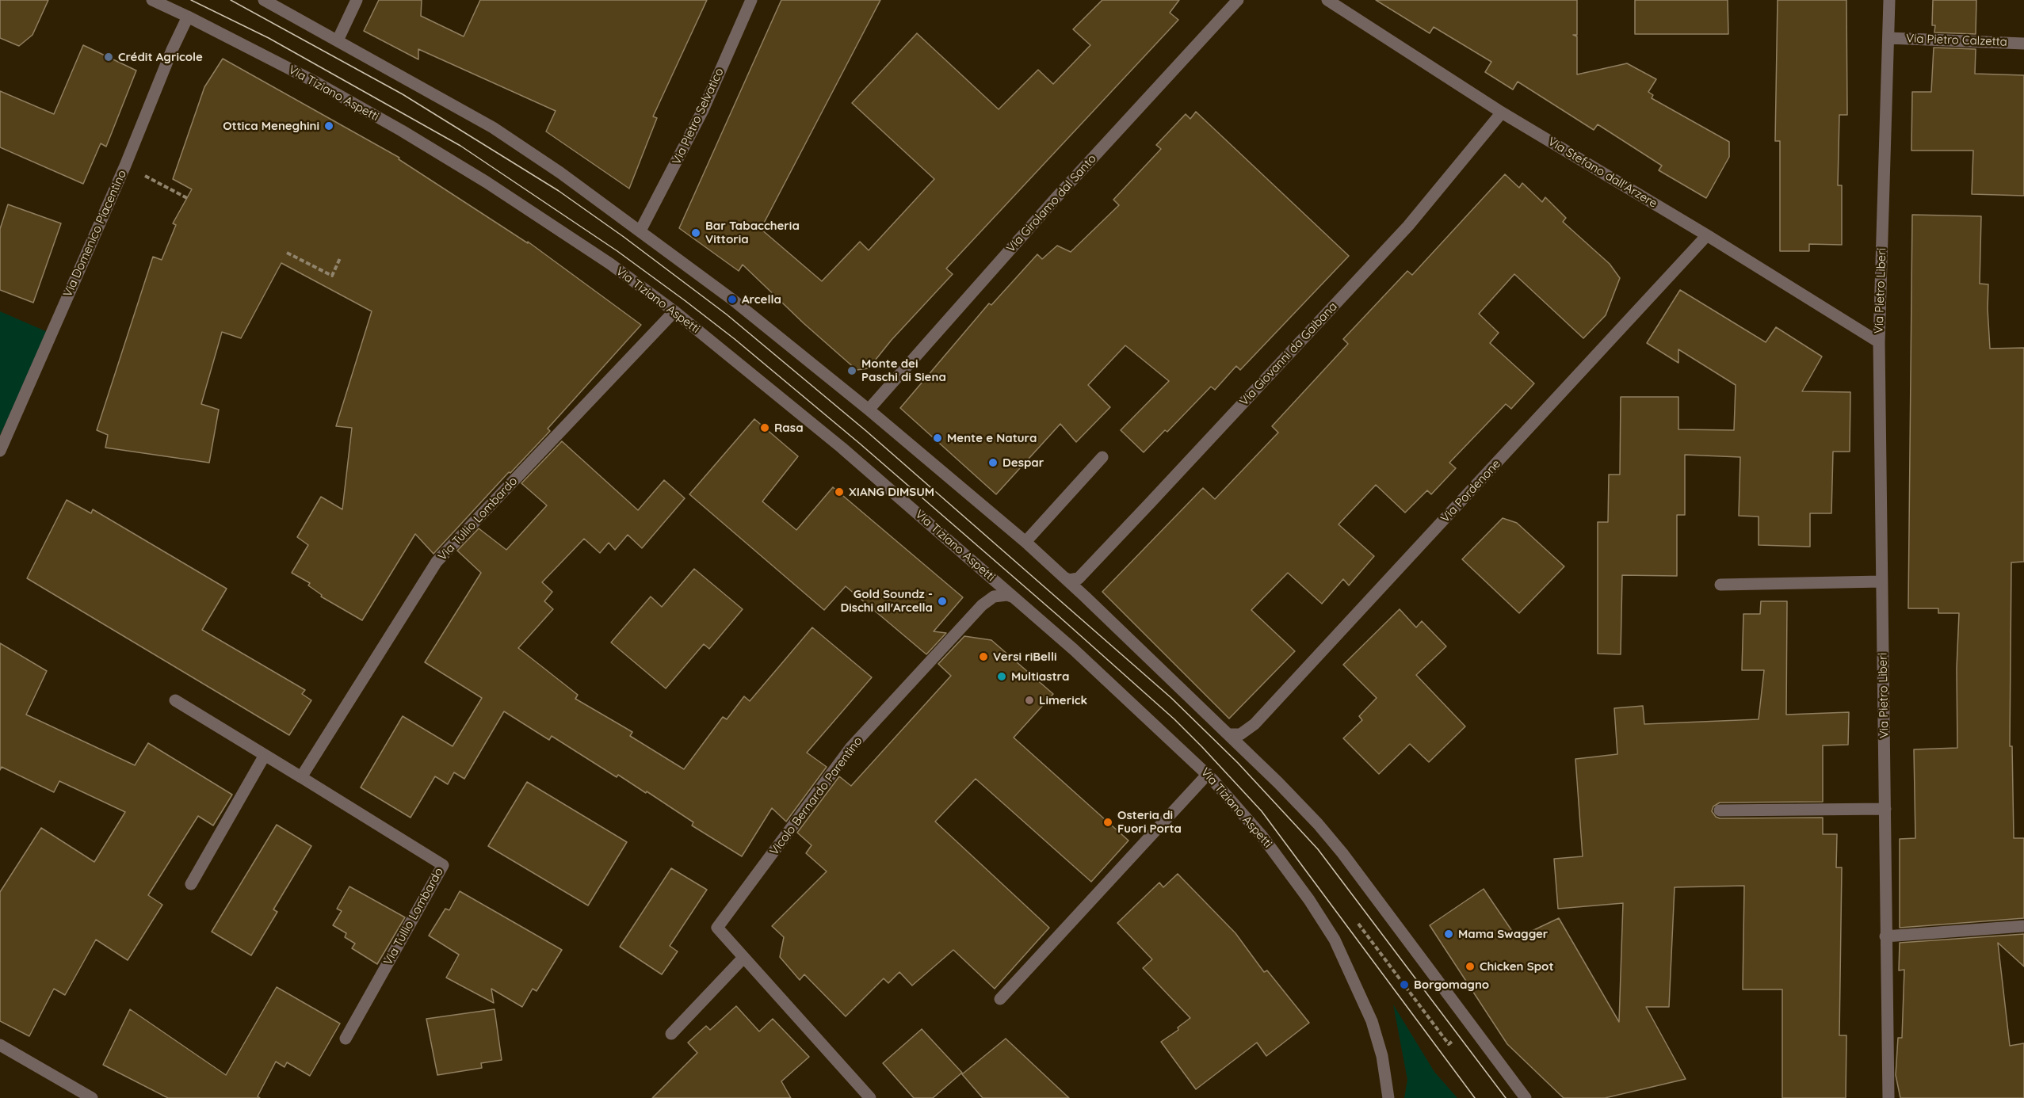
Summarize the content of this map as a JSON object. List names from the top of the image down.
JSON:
{
  "streets": {
    "street": [
      "Via Pietro Calzetta",
      "Via Tiziano Aspetti",
      "Via Pietro Selvatico",
      "Via Stefano dall'Arzere",
      "Via Girolamo dal Santo",
      "Via Domenico Piacentino",
      "Via Pietro Liberi",
      "Via Giovanni da Gaibana",
      "Via Pordenone",
      "Via Tullio Lombardo",
      "Vicolo Bernardo Parentino"
    ]
  },
  "crossings": [
    ["Via Pietro Calzetta", "Via Pietro Liberi"],
    ["Via Tiziano Aspetti", "Via Domenico Piacentino"],
    ["Via Tiziano Aspetti", "Via Tullio Lombardo"],
    ["Via Tiziano Aspetti", "Vicolo Bernardo Parentino"],
    ["Via Stefano dall'Arzere", "Via Pietro Liberi"],
    ["Via Stefano dall'Arzere", "Via Giovanni da Gaibana"],
    ["Via Stefano dall'Arzere", "Via Pordenone"]
  ],
  "places": [
    "Crédit Agricole",
    "Ottica Meneghini",
    "Bar Tabaccheria Vittoria",
    "Arcella",
    "Monte dei Paschi di Siena",
    "Rasa",
    "Mente e Natura",
    "Despar",
    "XIANG DIMSUM",
    "Gold Soundz - Dischi all'Arcella",
    "Versi riBelli",
    "Multiastra",
    "Limerick",
    "Osteria di Fuori Porta",
    "Mama Swagger",
    "Chicken Spot",
    "Borgomagno"
  ]
}
